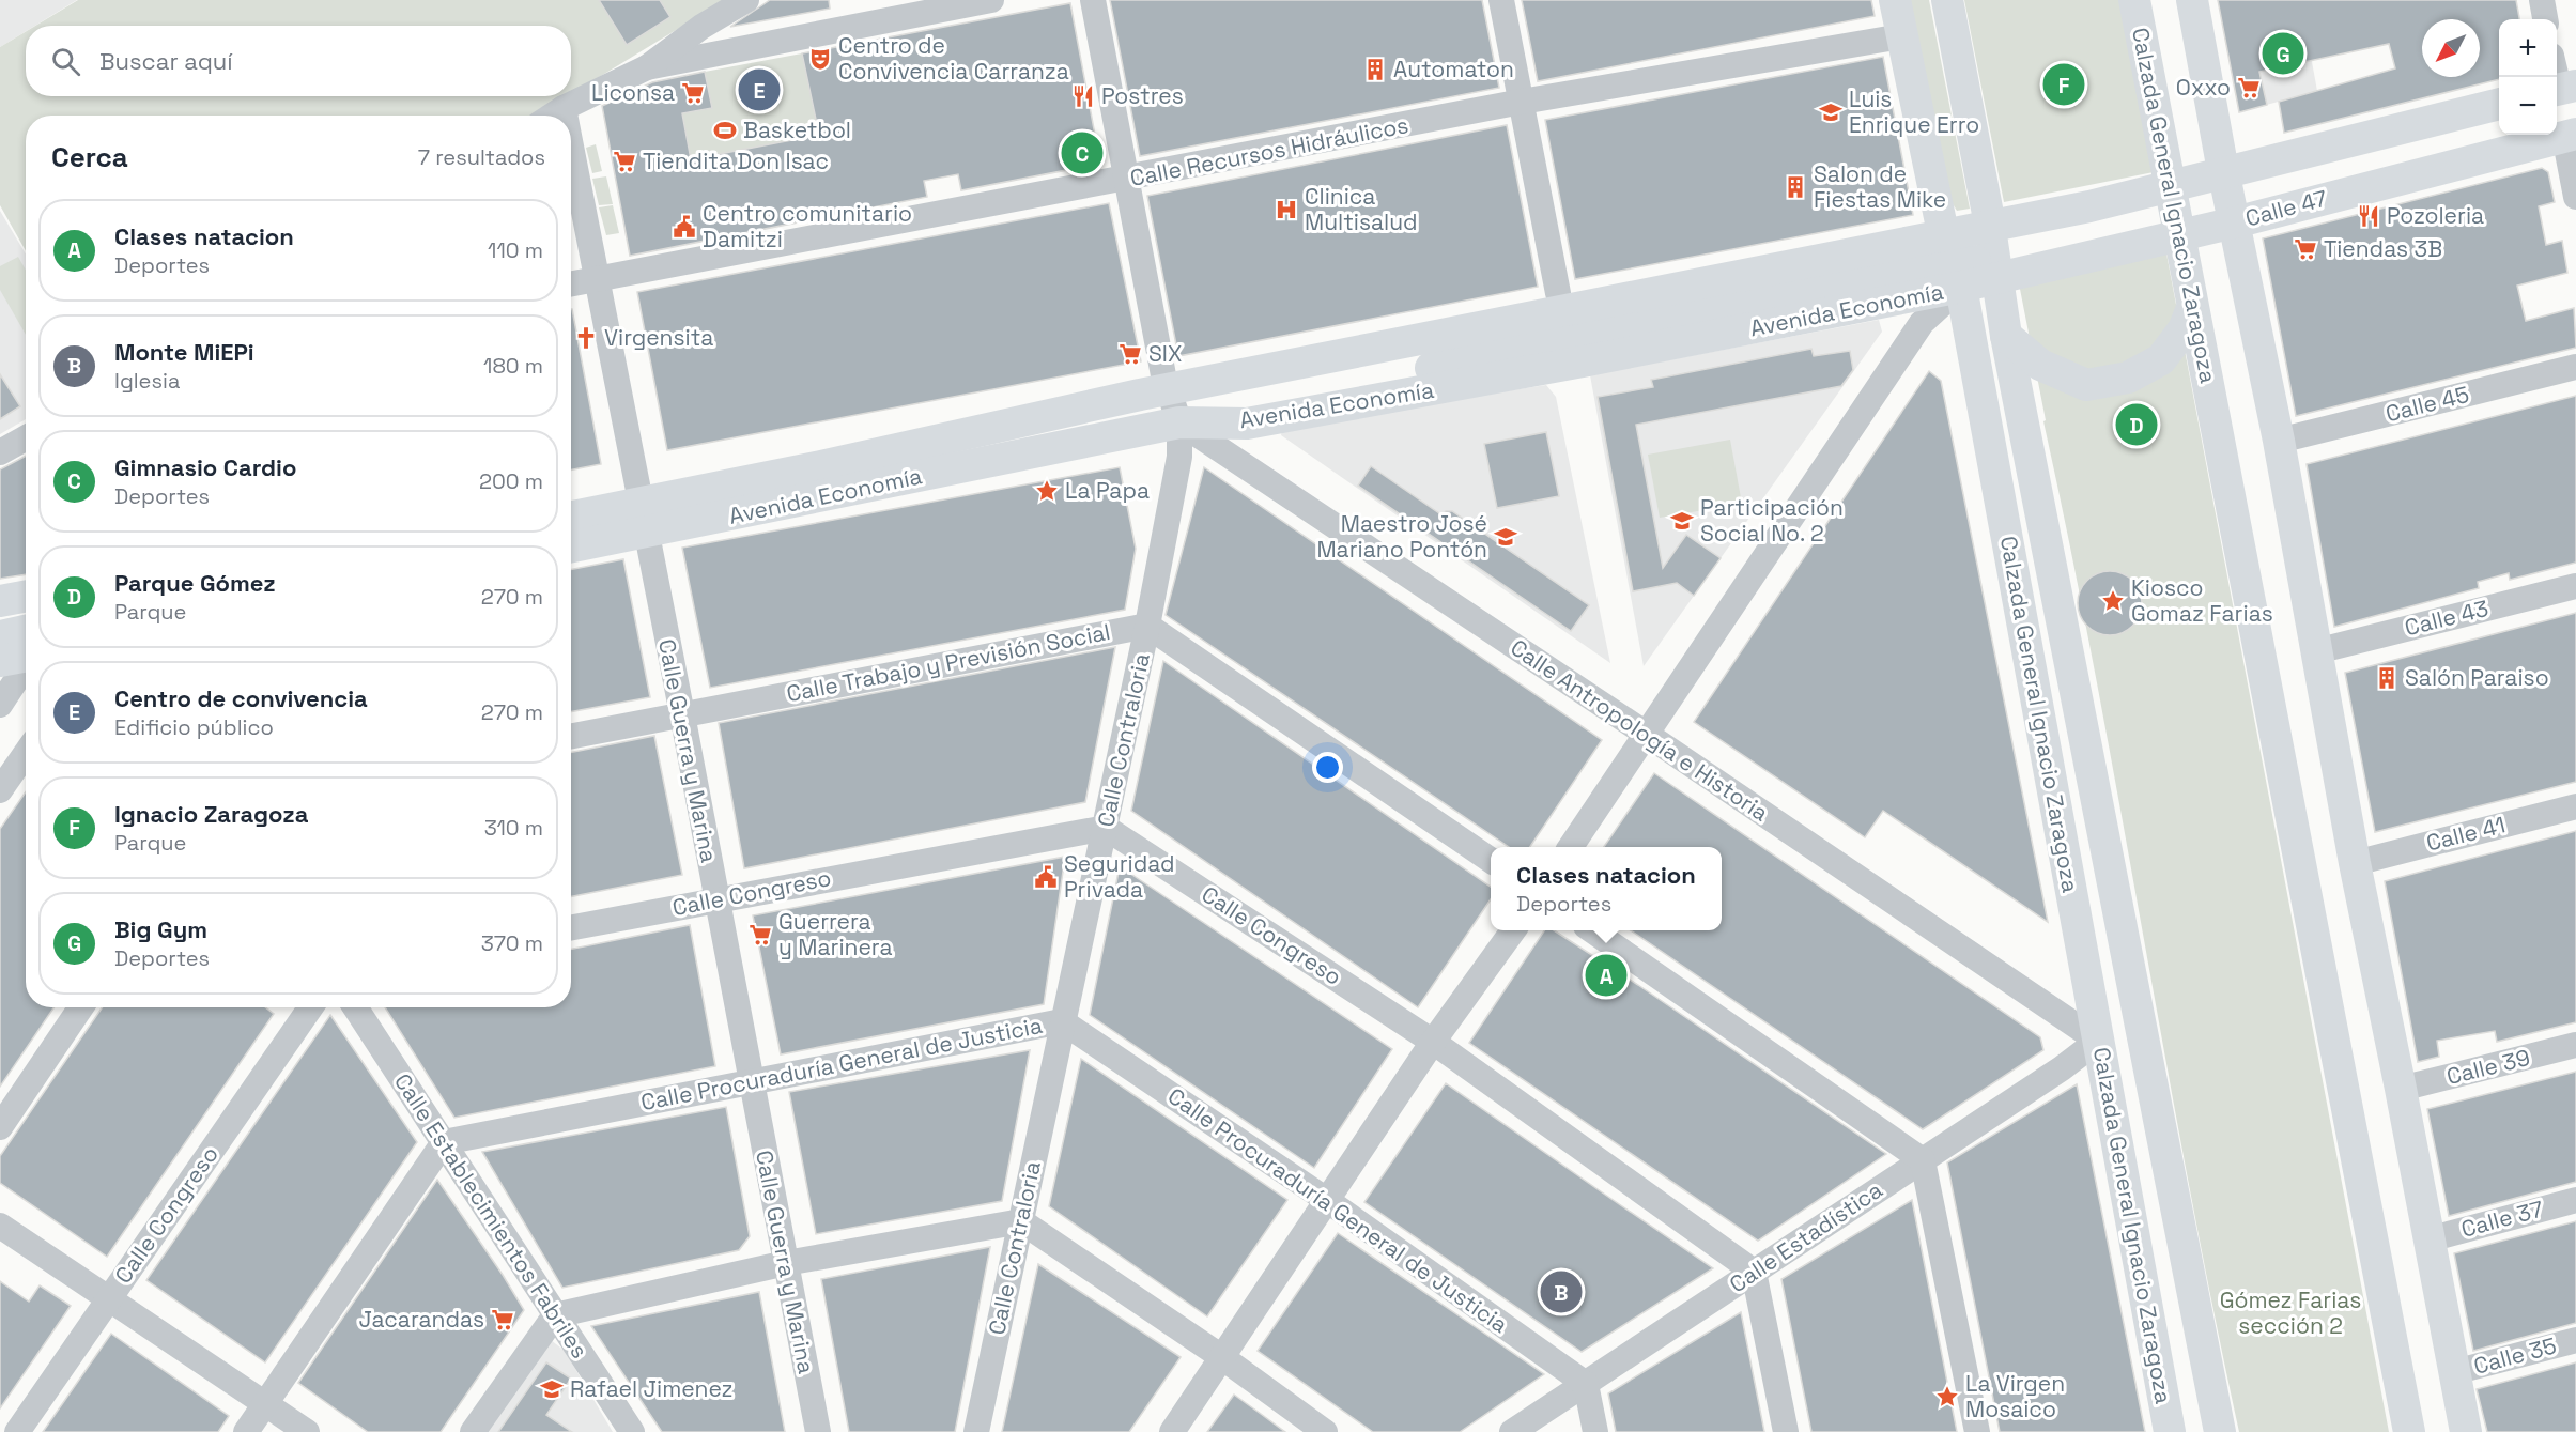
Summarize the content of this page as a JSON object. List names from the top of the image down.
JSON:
{
  "streets": {
    "main road": ["Calzada General Ignacio Zaragoza", "Calle 47", "Avenida Economía"],
    "street": [
      "Calle Recursos Hidráulicos",
      "Calle 45",
      "Calle 43",
      "Calle Trabajo y Previsión Social",
      "Calle Antropología e Historia",
      "Calle Contraloria",
      "Calle Guerra y Marina",
      "Calle 41",
      "Calle Congreso",
      "Calle Procuraduría General de Justicia",
      "Calle 39",
      "Calle Establecimientos Fabriles",
      "Calle 37",
      "Calle Estadística",
      "Calle 35"
    ]
  },
  "crossings": [
    ["Calle Recursos Hidráulicos", "Calzada General Ignacio Zaragoza"],
    ["Calle Recursos Hidráulicos", "Calle Contraloria"],
    ["Calle Recursos Hidráulicos", "Calle Guerra y Marina"],
    ["Calzada General Ignacio Zaragoza", "Calle 47"],
    ["Calzada General Ignacio Zaragoza", "Avenida Economía"],
    ["Calzada General Ignacio Zaragoza", "Calle Antropología e Historia"],
    ["Calzada General Ignacio Zaragoza", "Calle Estadística"],
    ["Calle 47", "Avenida Economía"],
    ["Avenida Economía", "Calle Antropología e Historia"],
    ["Avenida Economía", "Calle Contraloria"],
    ["Avenida Economía", "Calle Guerra y Marina"],
    ["Calle Trabajo y Previsión Social", "Calle Contraloria"],
    ["Calle Trabajo y Previsión Social", "Calle Guerra y Marina"],
    ["Calle Antropología e Historia", "Calle Contraloria"],
    ["Calle Antropología e Historia", "Calle Estadística"],
    ["Calle Contraloria", "Calle Congreso"],
    ["Calle Contraloria", "Calle Procuraduría General de Justicia"],
    ["Calle Guerra y Marina", "Calle Congreso"],
    ["Calle Guerra y Marina", "Calle Procuraduría General de Justicia"],
    ["Calle Congreso", "Calle Estadística"],
    ["Calle Procuraduría General de Justicia", "Calle Establecimientos Fabriles"],
    ["Calle Procuraduría General de Justicia", "Calle Estadística"]
  ],
  "parks": ["Gómez Farias sección 2"],
  "places": {
    "theatre": ["Centro de Convivencia Carranza"],
    "building": ["Automaton", "Salon de Fiestas Mike", "Salón Paraiso"],
    "supermarket": [
      "Oxxo",
      "Liconsa",
      "Tiendita Don Isac",
      "Tiendas 3B",
      "SIX",
      "Guerrera y Marinera",
      "Jacarandas"
    ],
    "restaurant": ["Postres", "Pozoleria"],
    "school or university": [
      "Luis Enrique Erro",
      "Participación Social No. 2",
      "Maestro José Mariano Pontón",
      "Rafael Jimenez"
    ],
    "sports": ["Basketbol"],
    "hospital": ["Clinica Multisalud"],
    "public building": ["Centro comunitario Damitzi", "Seguridad Privada"],
    "church": ["Virgensita"],
    "place": ["La Papa", "Kiosco Gomaz Farias", "La Virgen Mosaico"]
  },
  "north": "bottom left",
  "page": {
    "map_buttons": ["+", "−"],
    "search": "Buscar aquí",
    "pins": [
      "G",
      "F",
      "E",
      "C",
      "D",
      "A",
      "B"
    ],
    "heading": ["Cerca", "7 resultados"],
    "list": [
      {
        "mark": "A",
        "name": "Clases natacion",
        "note": "Deportes",
        "value": "110 m"
      },
      {
        "mark": "B",
        "name": "Monte MiEPi",
        "note": "Iglesia",
        "value": "180 m"
      },
      {
        "mark": "C",
        "name": "Gimnasio Cardio",
        "note": "Deportes",
        "value": "200 m"
      },
      {
        "mark": "D",
        "name": "Parque Gómez",
        "note": "Parque",
        "value": "270 m"
      },
      {
        "mark": "E",
        "name": "Centro de convivencia",
        "note": "Edificio público",
        "value": "270 m"
      },
      {
        "mark": "F",
        "name": "Ignacio Zaragoza",
        "note": "Parque",
        "value": "310 m"
      },
      {
        "mark": "G",
        "name": "Big Gym",
        "note": "Deportes",
        "value": "370 m"
      }
    ],
    "popup": ["Clases natacion", "Deportes"]
  }
}
